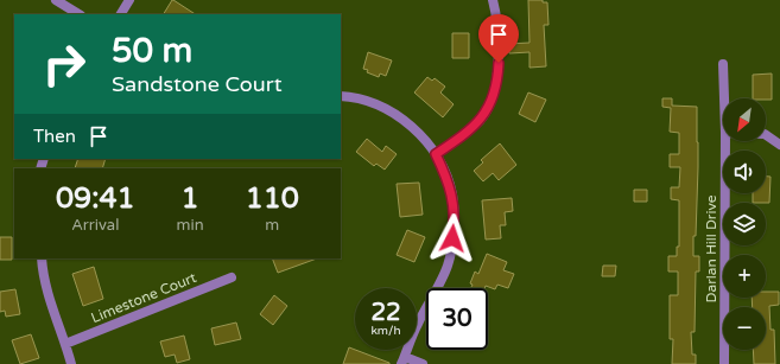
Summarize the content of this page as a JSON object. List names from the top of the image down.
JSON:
{
  "streets": {
    "street": ["Darlan Hill Drive", "Limestone Court"]
  },
  "north": "bottom left",
  "page": {
    "turn": ["50 m", "Sandstone Court"],
    "map_buttons": ["+", "−"],
    "then": "Then",
    "eta": [
      "09:41",
      "Arrival",
      "1",
      "min",
      "110",
      "m"
    ],
    "speed": "22 km/h",
    "limit": "30"
  }
}
